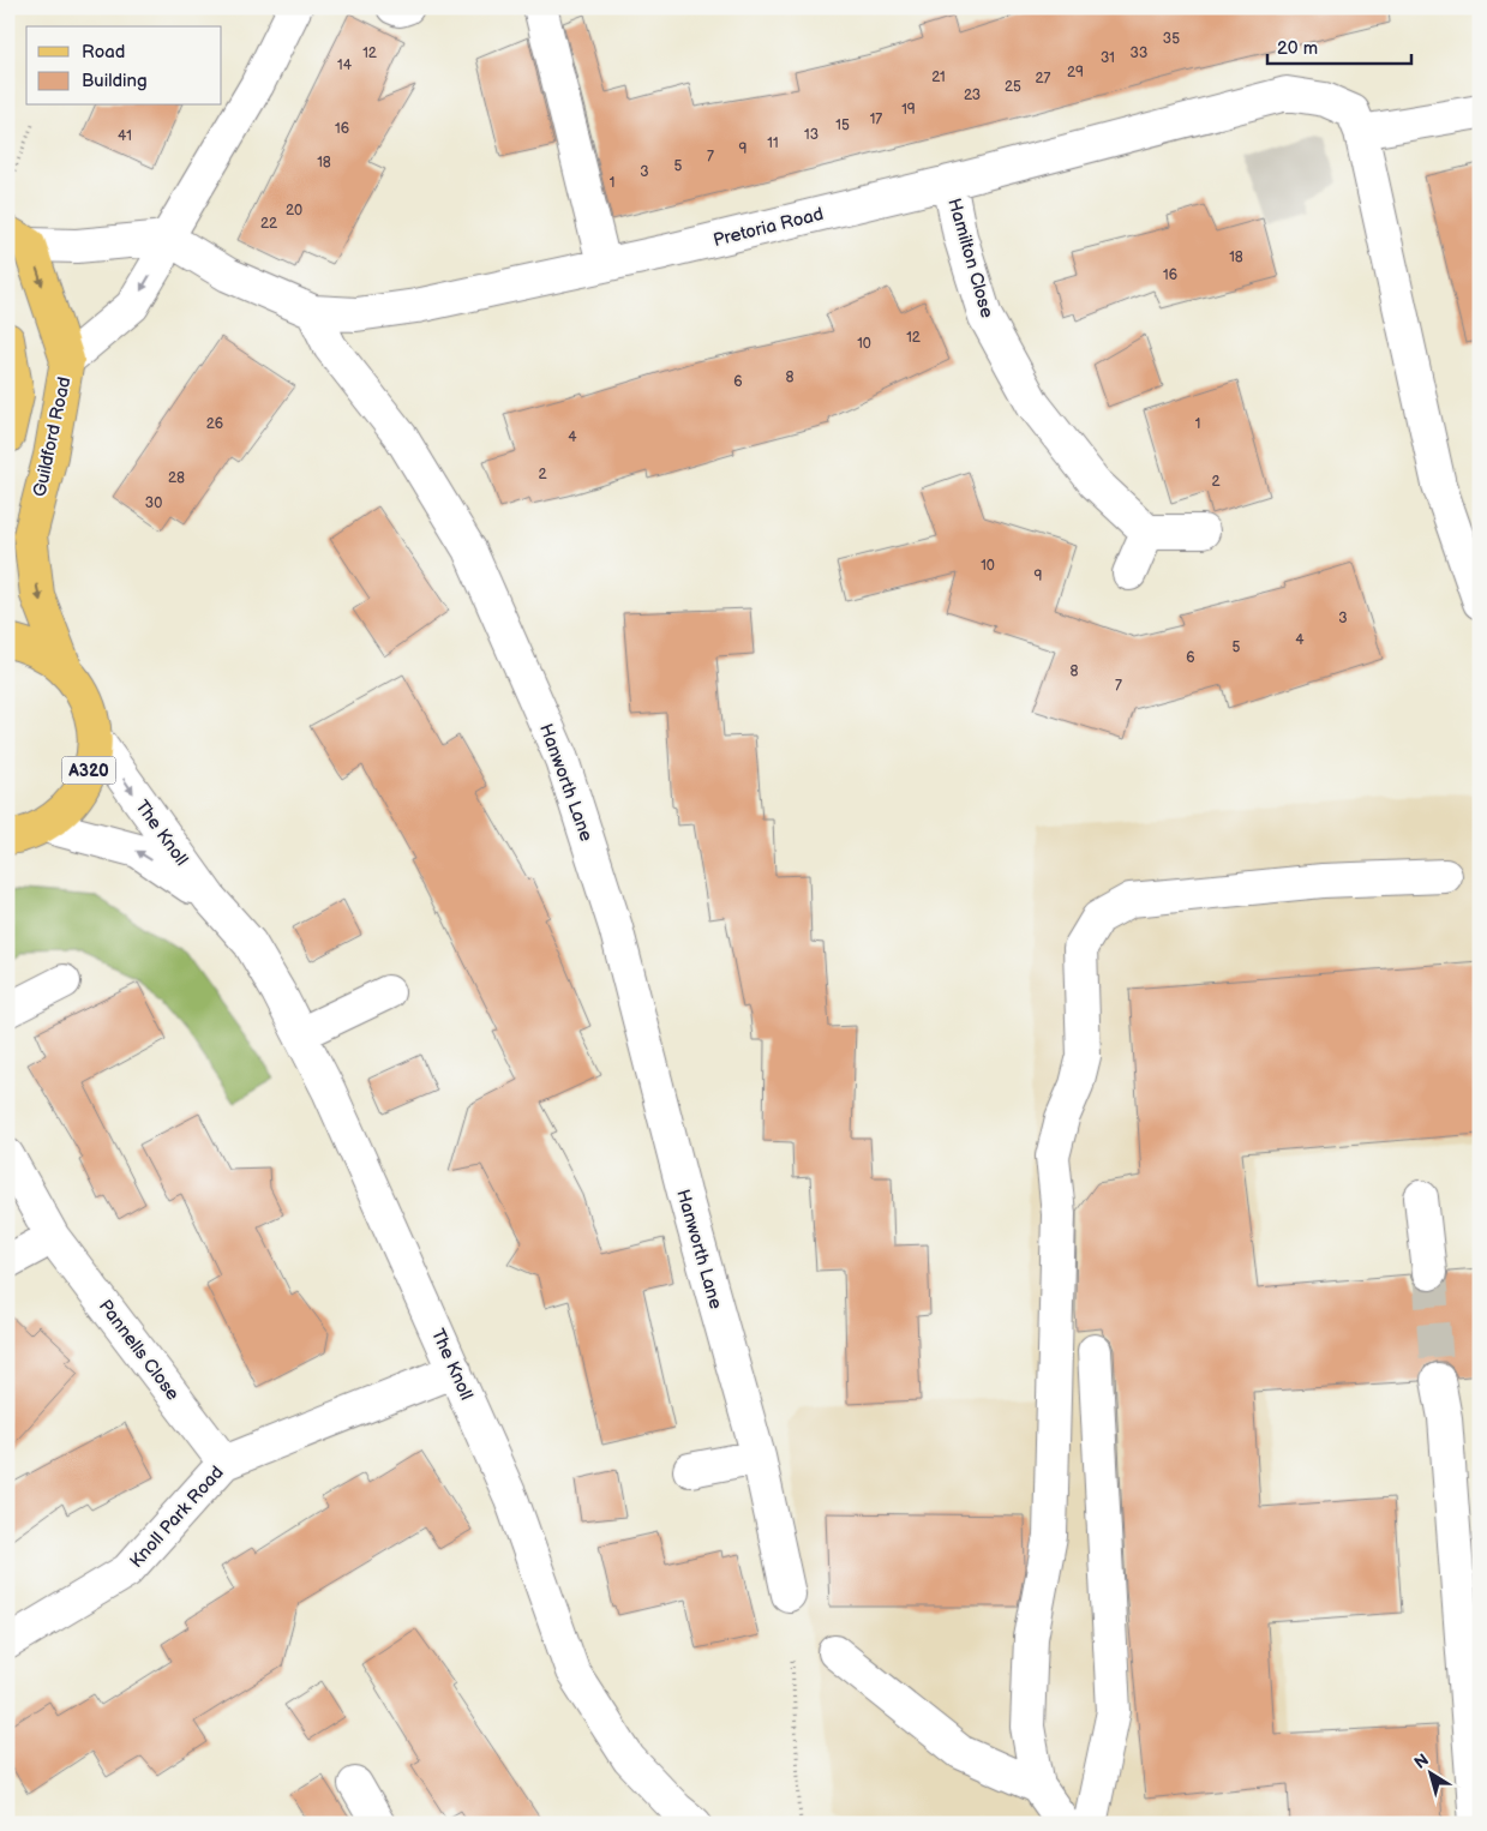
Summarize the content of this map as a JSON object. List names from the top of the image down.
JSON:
{
  "streets": {
    "main road": ["Guildford Road", "A320"],
    "street": [
      "Pretoria Road",
      "Hamilton Close",
      "Hanworth Lane",
      "The Knoll",
      "Pannells Close",
      "Knoll Park Road"
    ]
  },
  "crossings": [
    ["Pretoria Road", "Hamilton Close"],
    ["Pretoria Road", "Hanworth Lane"],
    ["Guildford Road", "A320"],
    ["A320", "The Knoll"],
    ["The Knoll", "Knoll Park Road"],
    ["Pannells Close", "Knoll Park Road"]
  ],
  "one_way": ["Guildford Road"],
  "house_numbers": [
    "35",
    "12",
    "33",
    "31",
    "14",
    "29",
    "21",
    "27",
    "25",
    "23",
    "19",
    "17",
    "15",
    "16",
    "13",
    "41",
    "11",
    "9",
    "7",
    "18",
    "5",
    "3",
    "1",
    "20",
    "22",
    "18",
    "16",
    "12",
    "10",
    "8",
    "6",
    "26",
    "1",
    "4",
    "2",
    "28",
    "2",
    "30",
    "10",
    "9",
    "3",
    "4",
    "5",
    "6",
    "8",
    "7"
  ],
  "legend": ["Road", "Building"],
  "scale_bar": "20 m",
  "north": "top left"
}
